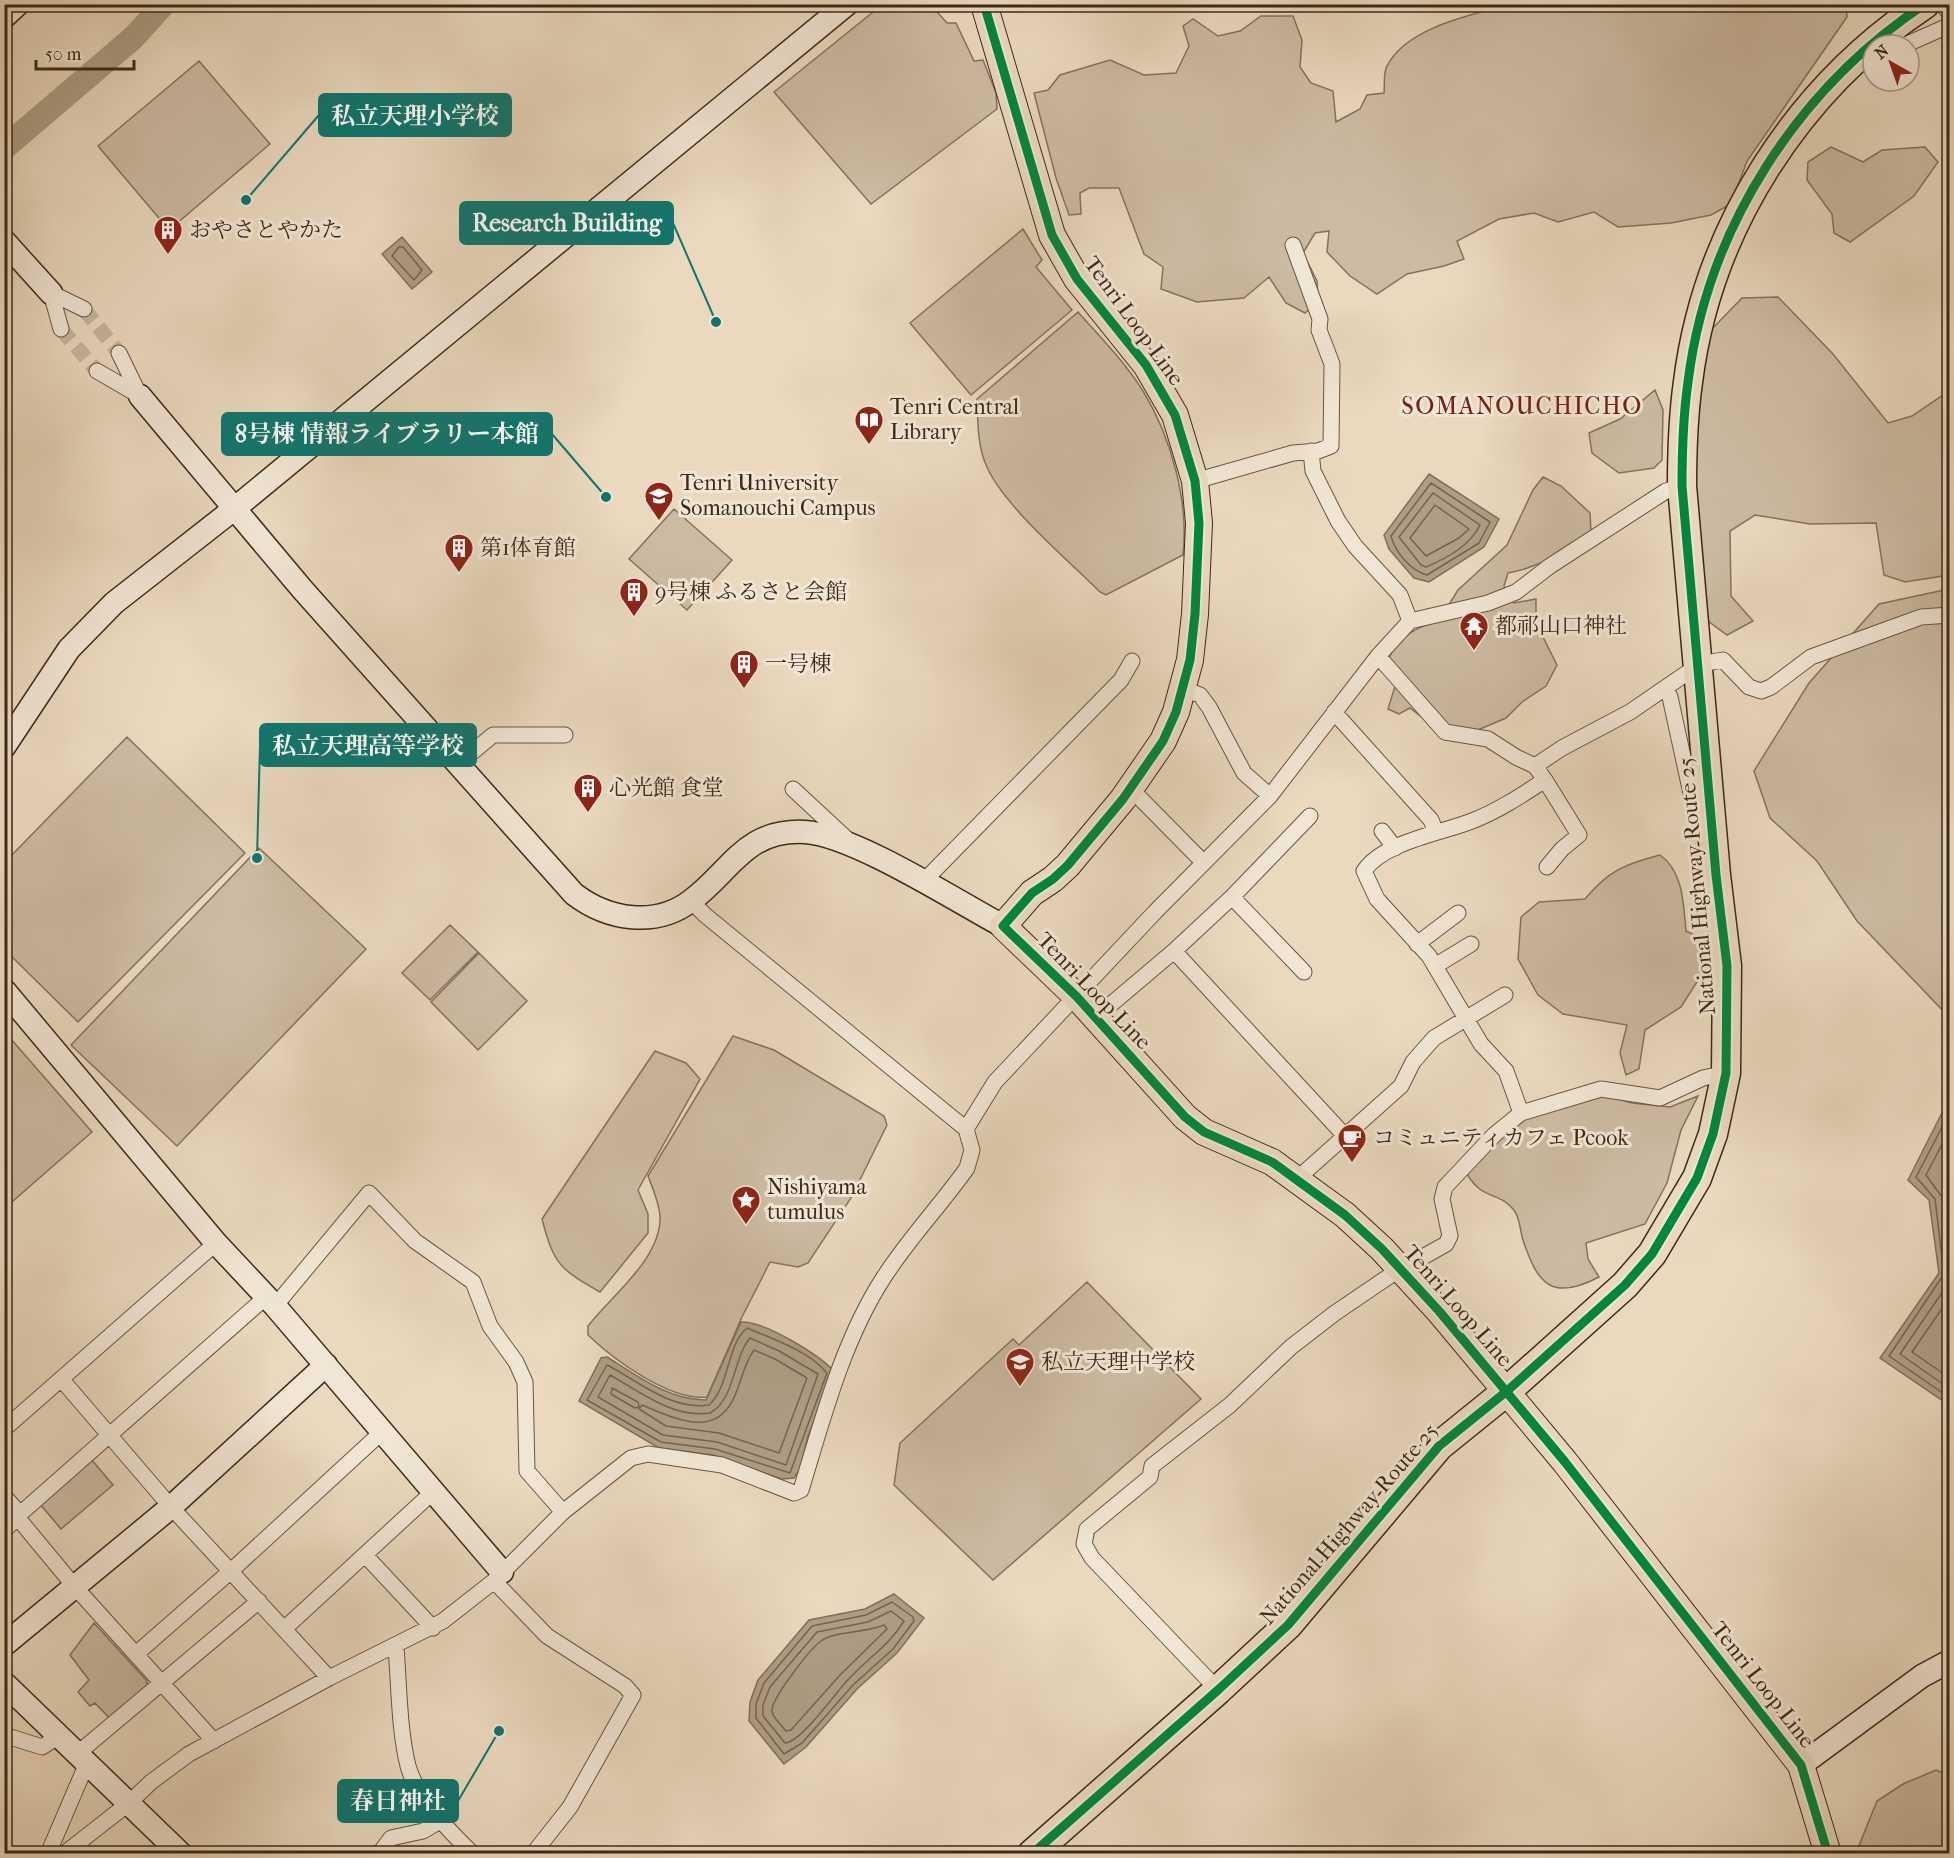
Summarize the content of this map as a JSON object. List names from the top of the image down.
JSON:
{
  "streets": {
    "highway": ["National Highway Route 25"],
    "main road": ["Tenri Loop Line"]
  },
  "crossings": [
    ["Tenri Loop Line", "National Highway Route 25"]
  ],
  "districts": ["SOMANOUCHICHO"],
  "places": {
    "other": [
      "私立天理小学校",
      "Research Building",
      "8号棟 情報ライブラリー本館",
      "私立天理高等学校",
      "春日神社"
    ],
    "building": [
      "おやさとやかた",
      "第1体育館",
      "9号棟 ふるさと会館",
      "一号棟",
      "心光館 食堂"
    ],
    "library": ["Tenri Central Library"],
    "school or university": ["Tenri University Somanouchi Campus", "私立天理中学校"],
    "temple": ["都祁山口神社"],
    "cafe": ["コミュニティカフェ Pcook"],
    "place": ["Nishiyama tumulus"]
  },
  "scale_bar": "50 m",
  "north": "top left"
}
